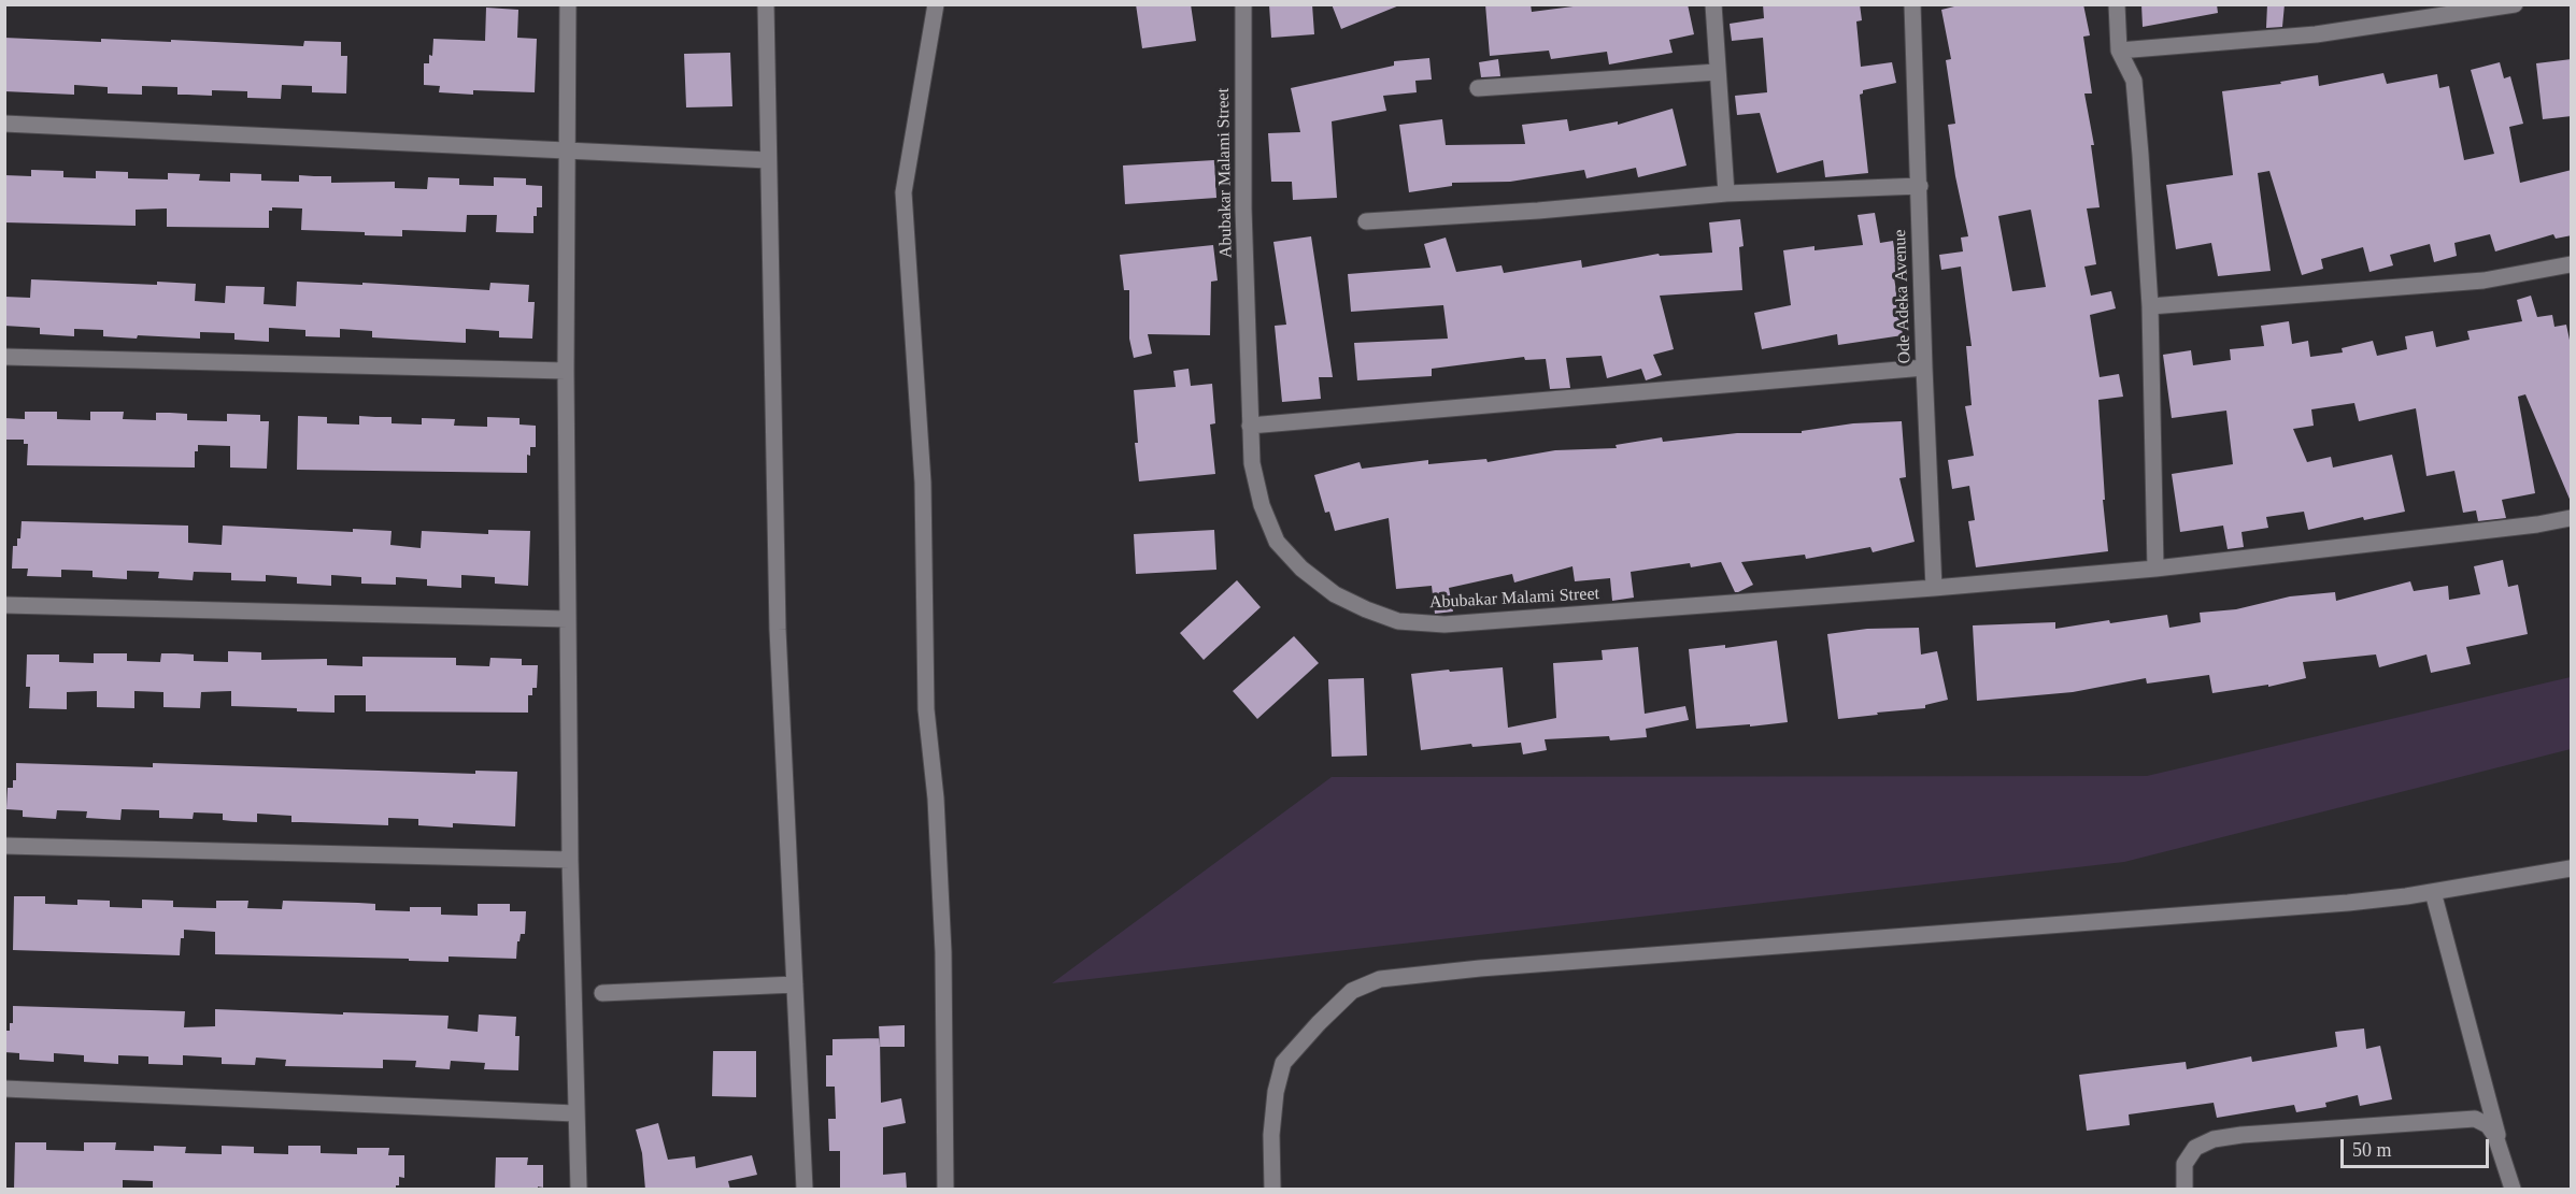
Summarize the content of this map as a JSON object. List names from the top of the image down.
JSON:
{
  "streets": {
    "street": ["Abubakar Malami Street", "Ode Adeka Avenue"]
  },
  "crossings": [
    ["Abubakar Malami Street", "Ode Adeka Avenue"]
  ],
  "scale_bar": "50 m"
}
